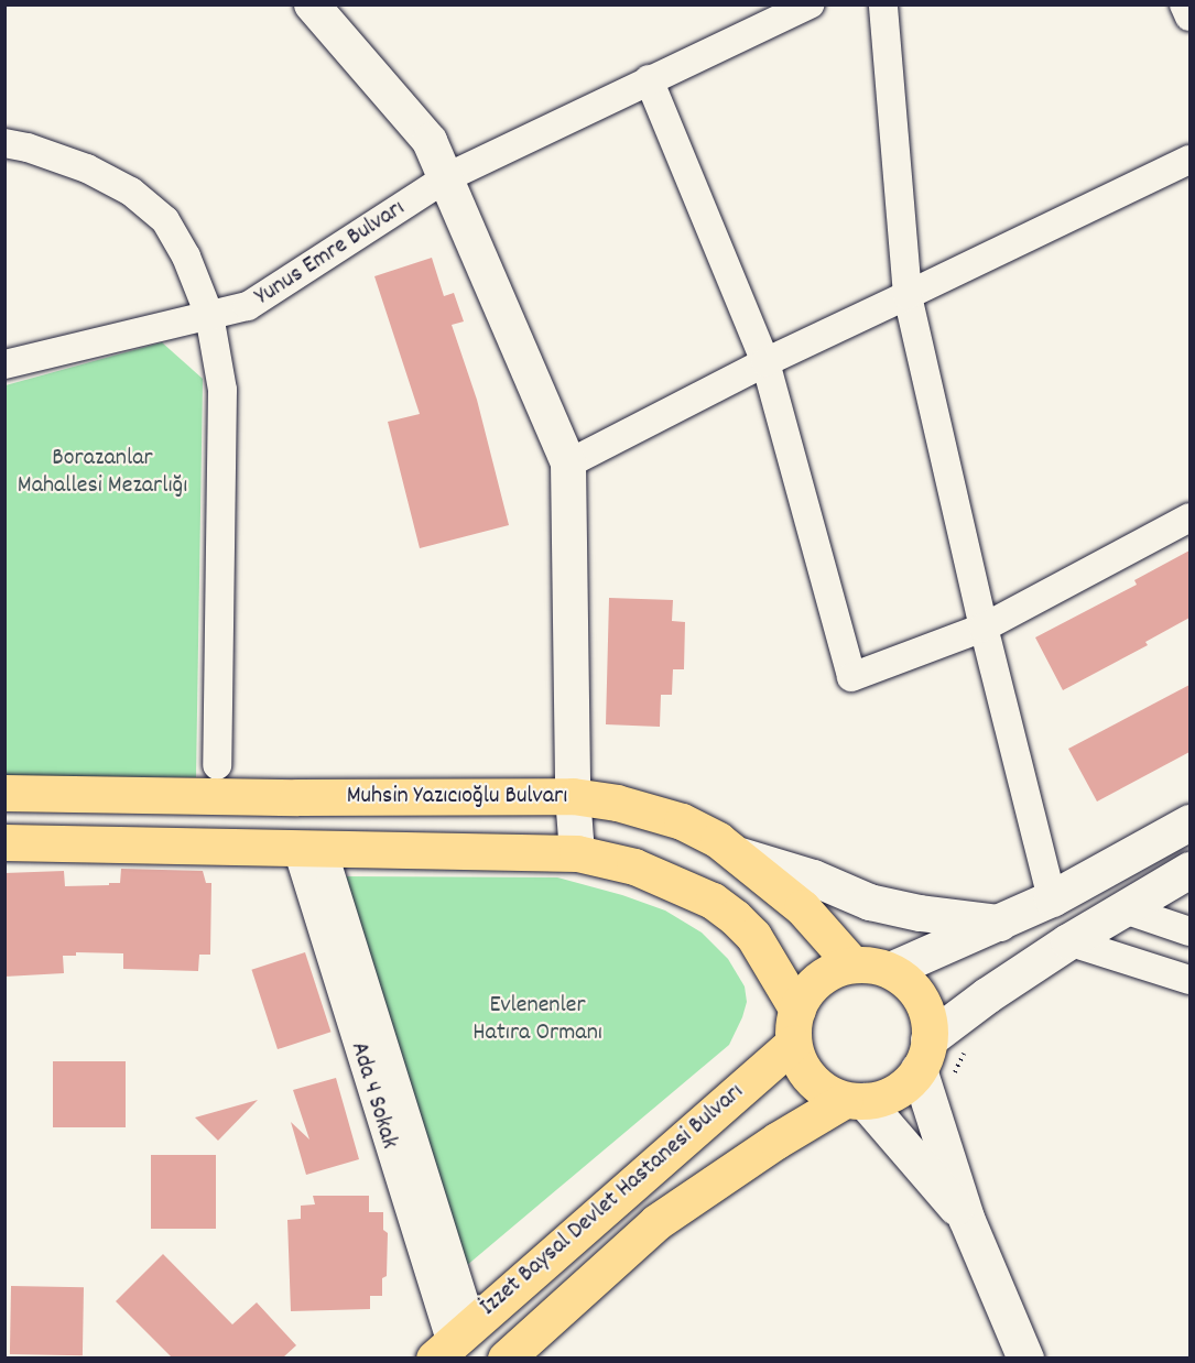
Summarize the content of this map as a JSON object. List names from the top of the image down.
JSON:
{
  "streets": {
    "main road": ["Muhsin Yazıcıoğlu Bulvarı", "İzzet Baysal Devlet Hastanesi Bulvarı"],
    "street": ["Yunus Emre Bulvarı", "Ada 4 Sokak"]
  },
  "crossings": [
    ["Muhsin Yazıcıoğlu Bulvarı", "İzzet Baysal Devlet Hastanesi Bulvarı"],
    ["Ada 4 Sokak", "İzzet Baysal Devlet Hastanesi Bulvarı"]
  ],
  "parks": ["Borazanlar Mahallesi Mezarlığı", "Evlenenler Hatıra Ormanı"]
}
